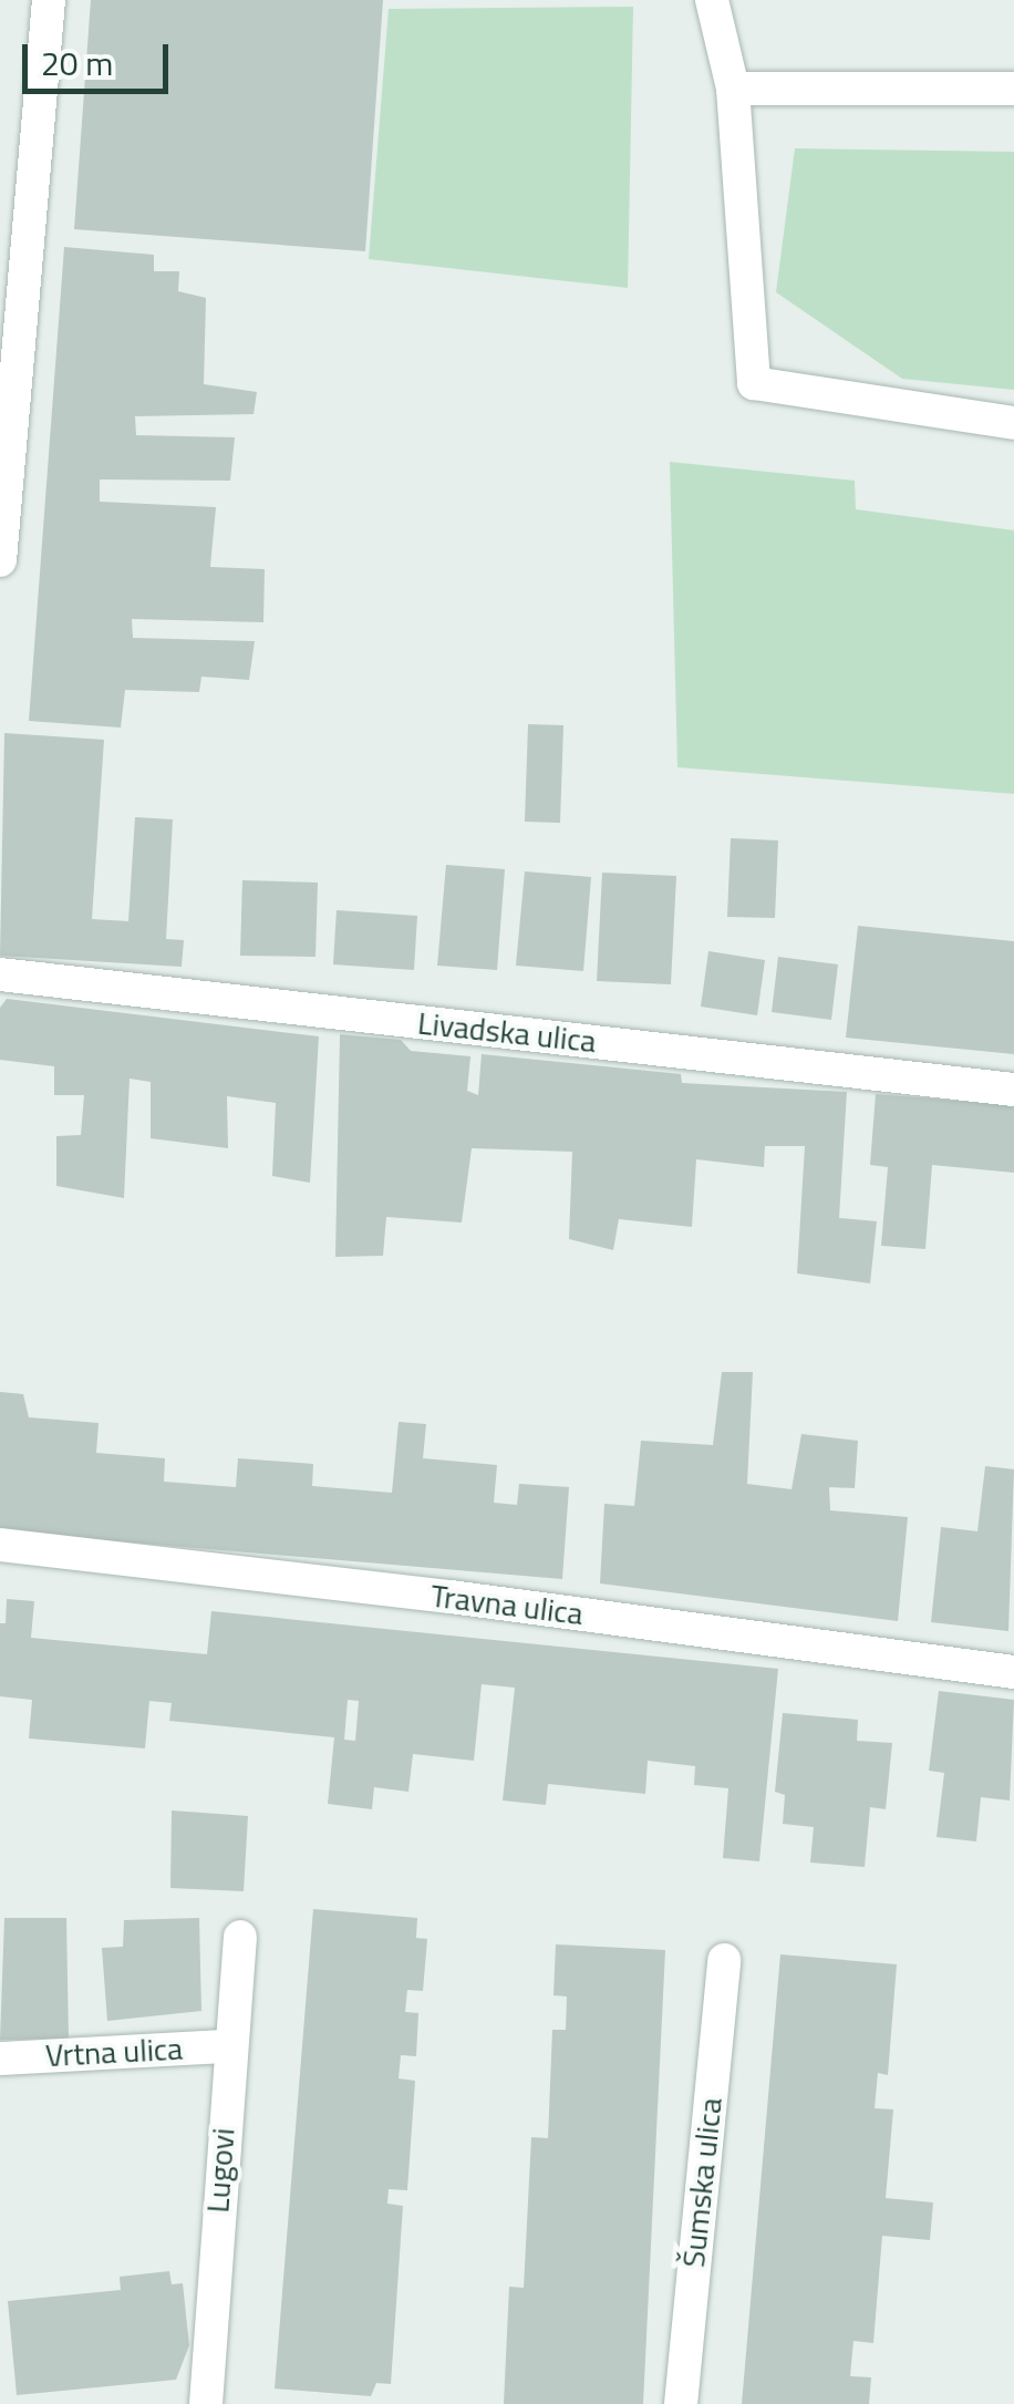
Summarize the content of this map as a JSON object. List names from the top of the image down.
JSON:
{
  "streets": {
    "street": [
      "Livadska ulica",
      "Travna ulica",
      "Vrtna ulica",
      "Lugovi",
      "Šumska ulica"
    ]
  },
  "crossings": [
    ["Vrtna ulica", "Lugovi"]
  ],
  "scale_bar": "20 m"
}
